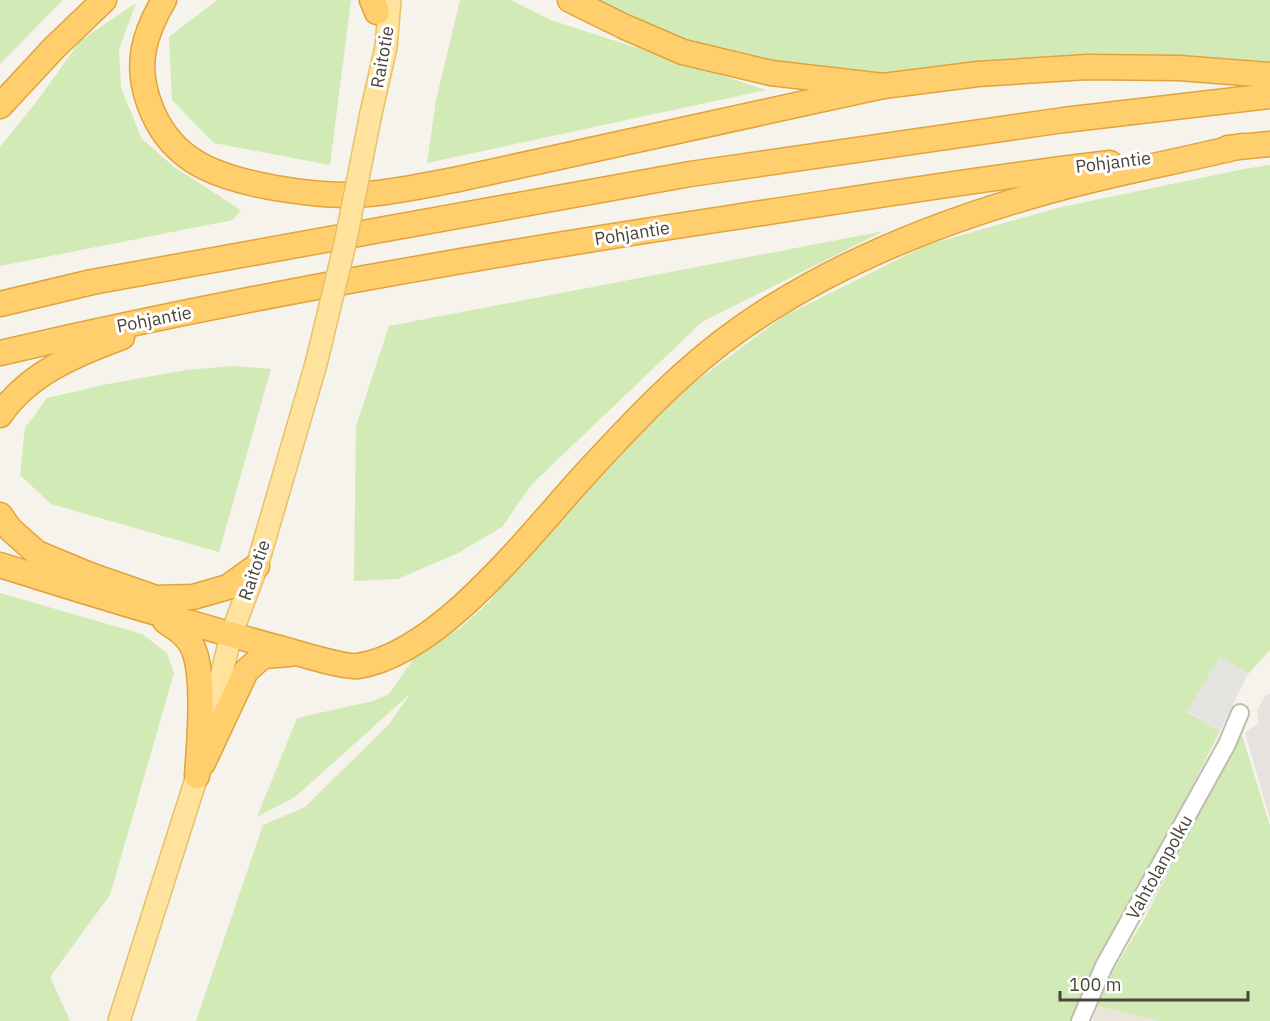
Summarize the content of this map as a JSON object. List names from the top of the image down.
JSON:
{
  "streets": {
    "highway": ["Pohjantie"],
    "main road": ["Raitotie"],
    "street": ["Vahtolanpolku"]
  },
  "scale_bar": "100 m"
}
